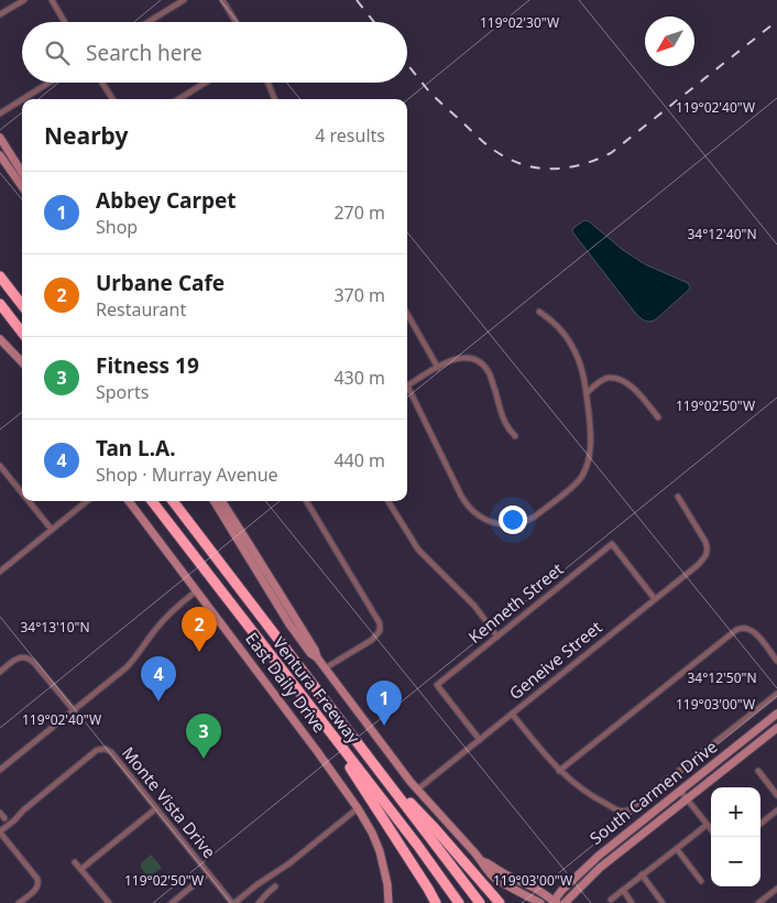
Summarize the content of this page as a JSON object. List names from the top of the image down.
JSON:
{
  "streets": {
    "highway": ["Ventura Freeway"],
    "main road": ["East Daily Drive", "South Carmen Drive"],
    "street": ["Kenneth Street", "Geneive Street", "Monte Vista Drive"]
  },
  "crossings": [
    ["Kenneth Street", "Geneive Street"]
  ],
  "north": "bottom left",
  "page": {
    "search": "Search here",
    "heading": ["Nearby", "4 results"],
    "list": [
      {
        "mark": "1",
        "name": "Abbey Carpet",
        "note": "Shop",
        "value": "270 m"
      },
      {
        "mark": "2",
        "name": "Urbane Cafe",
        "note": "Restaurant",
        "value": "370 m"
      },
      {
        "mark": "3",
        "name": "Fitness 19",
        "note": "Sports",
        "value": "430 m"
      },
      {
        "mark": "4",
        "name": "Tan L.A.",
        "note": "Shop · Murray Avenue",
        "value": "440 m"
      }
    ],
    "pins": [
      "2",
      "4",
      "1",
      "3"
    ],
    "map_buttons": ["+", "−"]
  },
  "coordinates": [
    "119°02'30\"W",
    "119°02'40\"W",
    "34°12'40\"N",
    "119°02'50\"W",
    "34°13'10\"N",
    "34°12'50\"N",
    "119°03'00\"W"
  ]
}
